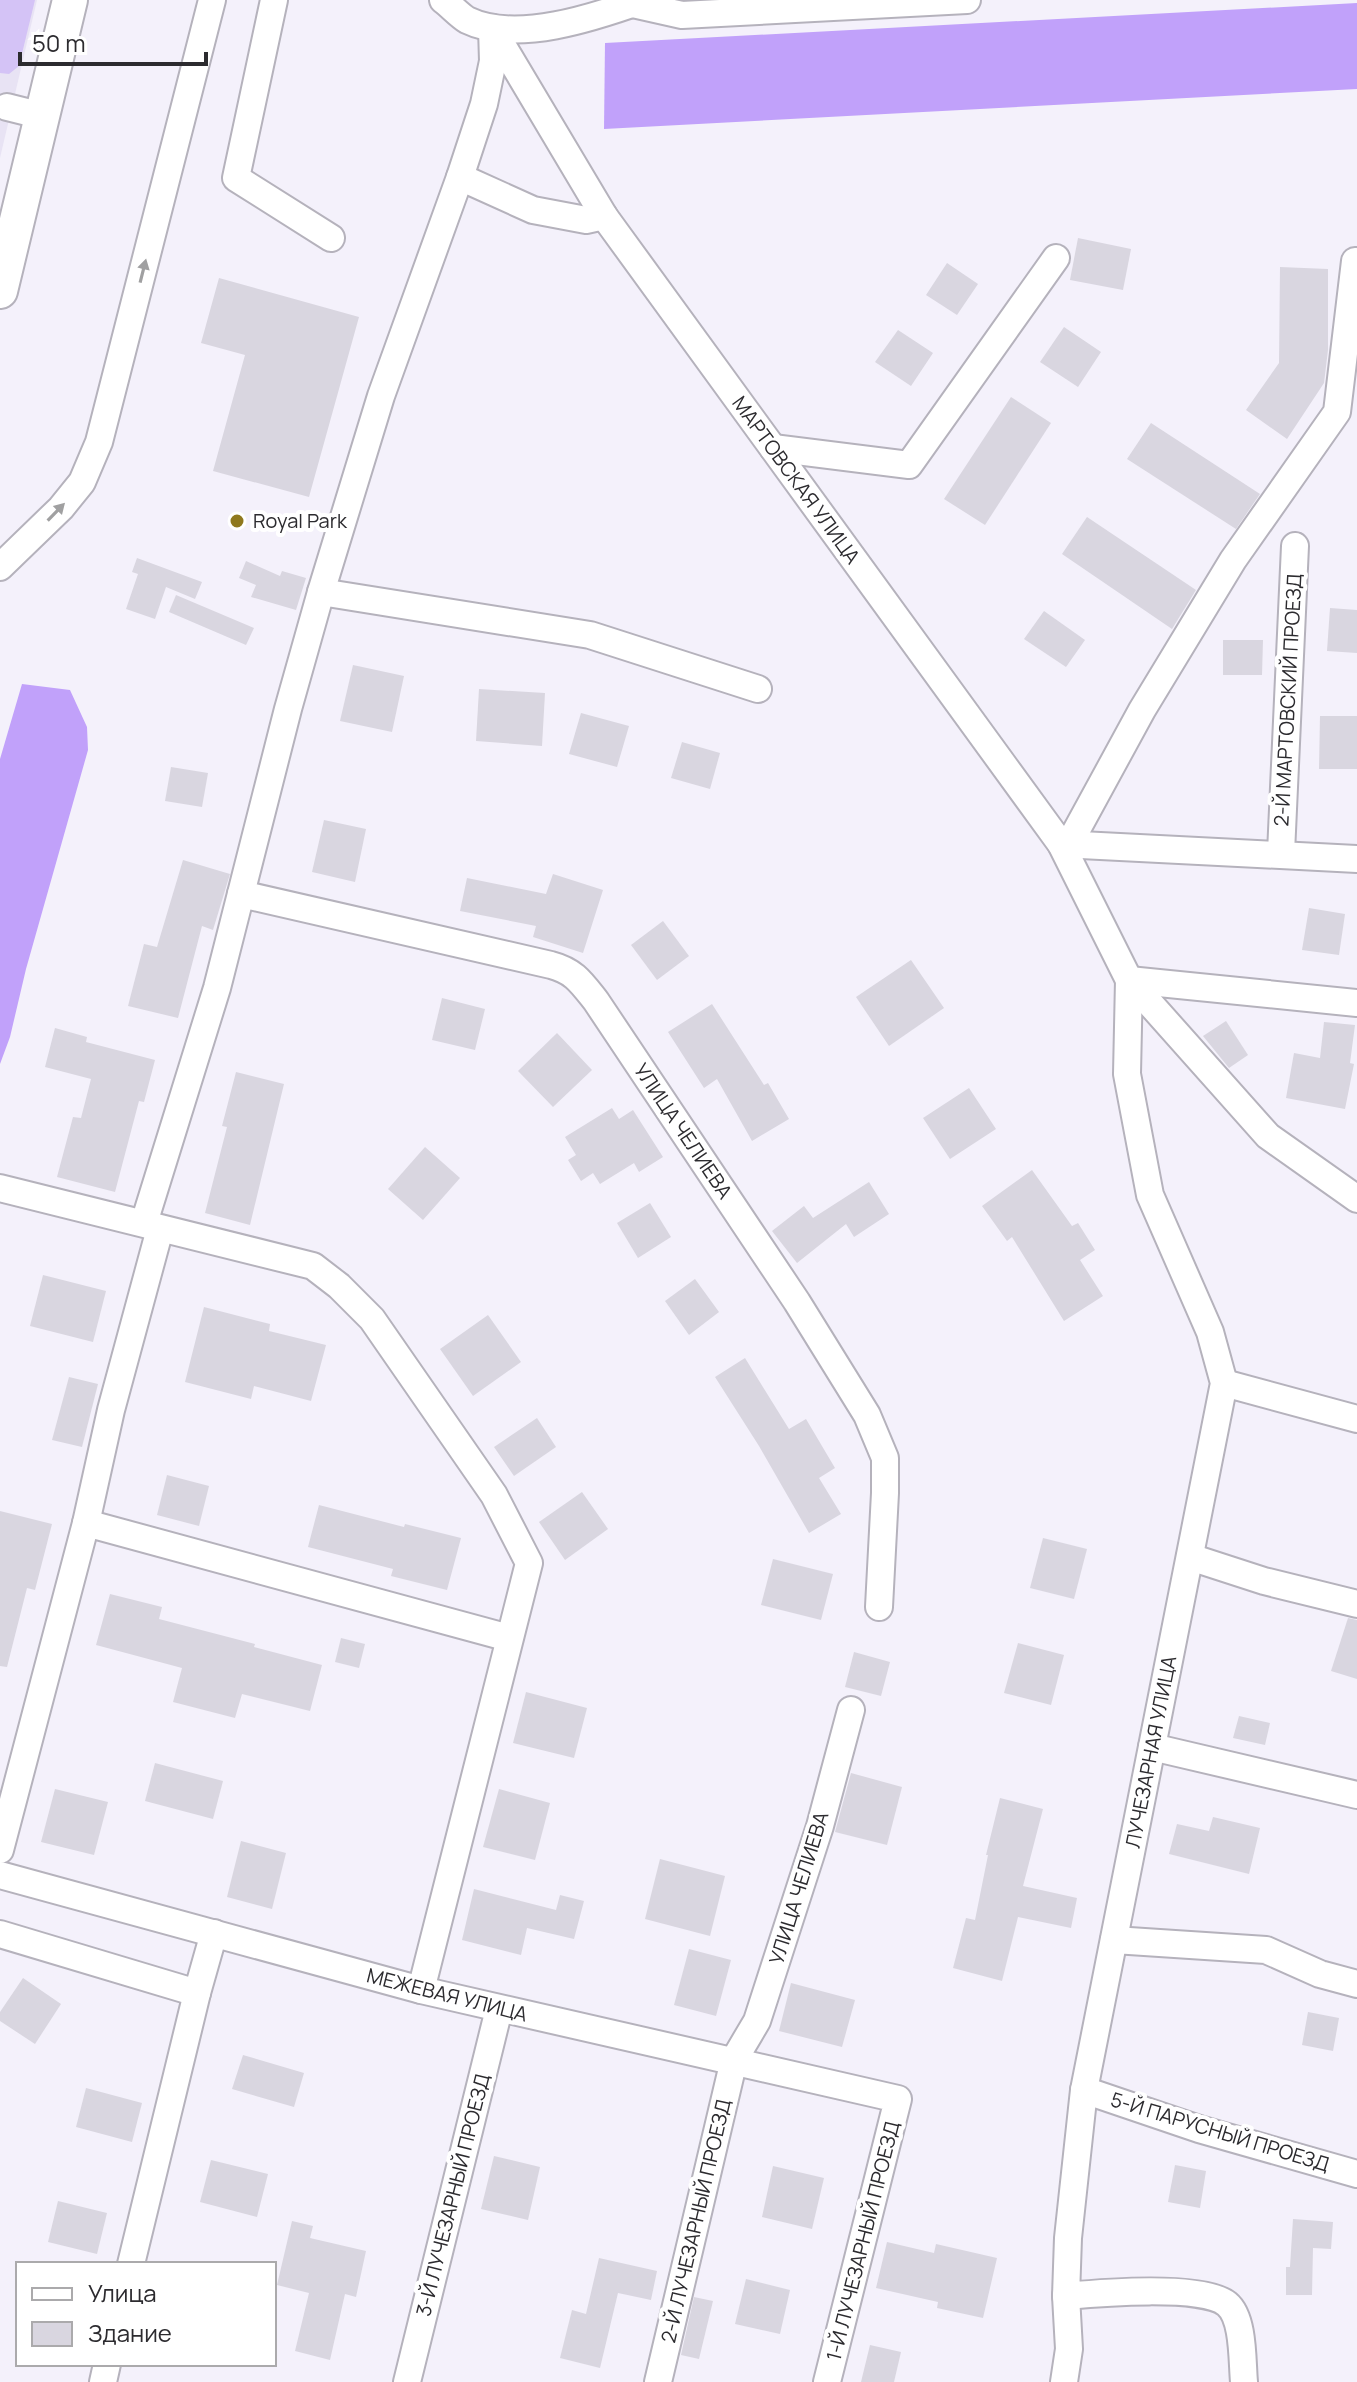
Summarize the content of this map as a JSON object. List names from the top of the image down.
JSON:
{
  "streets": {
    "street": [
      "МАРТОВСКАЯ УЛИЦА",
      "2-Й МАРТОВСКИЙ ПРОЕЗД",
      "УЛИЦА ЧЕЛИЕВА",
      "ЛУЧЕЗАРНАЯ УЛИЦА",
      "МЕЖЕВАЯ УЛИЦА",
      "5-Й ПАРУСНЫЙ ПРОЕЗД",
      "3-Й ЛУЧЕЗАРНЫЙ ПРОЕЗД",
      "2-Й ЛУЧЕЗАРНЫЙ ПРОЕЗД",
      "1-Й ЛУЧЕЗАРНЫЙ ПРОЕЗД"
    ]
  },
  "crossings": [
    ["МАРТОВСКАЯ УЛИЦА", "ЛУЧЕЗАРНАЯ УЛИЦА"],
    ["УЛИЦА ЧЕЛИЕВА", "МЕЖЕВАЯ УЛИЦА"],
    ["УЛИЦА ЧЕЛИЕВА", "2-Й ЛУЧЕЗАРНЫЙ ПРОЕЗД"],
    ["ЛУЧЕЗАРНАЯ УЛИЦА", "5-Й ПАРУСНЫЙ ПРОЕЗД"],
    ["МЕЖЕВАЯ УЛИЦА", "3-Й ЛУЧЕЗАРНЫЙ ПРОЕЗД"],
    ["МЕЖЕВАЯ УЛИЦА", "2-Й ЛУЧЕЗАРНЫЙ ПРОЕЗД"],
    ["МЕЖЕВАЯ УЛИЦА", "1-Й ЛУЧЕЗАРНЫЙ ПРОЕЗД"]
  ],
  "places": ["Royal Park"],
  "legend": ["Улица", "Здание"],
  "scale_bar": "50 m"
}
